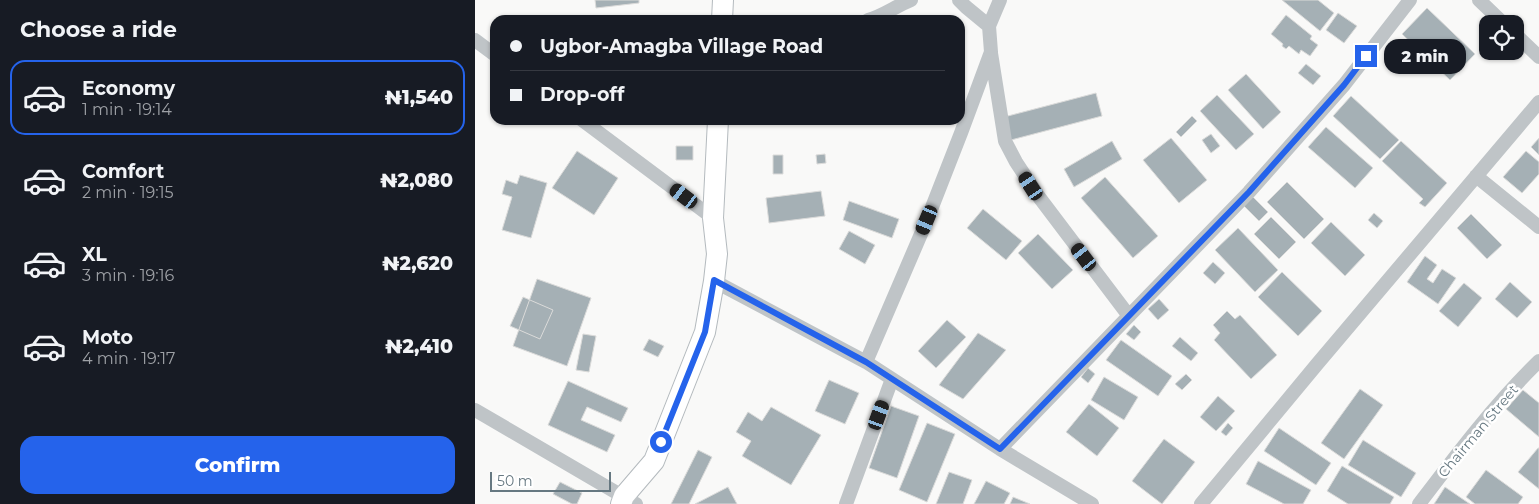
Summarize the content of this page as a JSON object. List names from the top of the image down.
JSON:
{
  "streets": {
    "street": ["Chairman Street"]
  },
  "scale_bar": "50 m",
  "page": {
    "heading": "Choose a ride",
    "banner": ["Ugbor-Amagba Village Road", "Drop-off"],
    "bubble": "2 min",
    "list": [
      {
        "name": "Economy",
        "note": "1 min · 19:14",
        "value": "₦1,540"
      },
      {
        "name": "Comfort",
        "note": "2 min · 19:15",
        "value": "₦2,080"
      },
      {
        "name": "XL",
        "note": "3 min · 19:16",
        "value": "₦2,620"
      },
      {
        "name": "Moto",
        "note": "4 min · 19:17",
        "value": "₦2,410"
      }
    ],
    "buttons": "Confirm",
    "scale": "50 m"
  }
}
